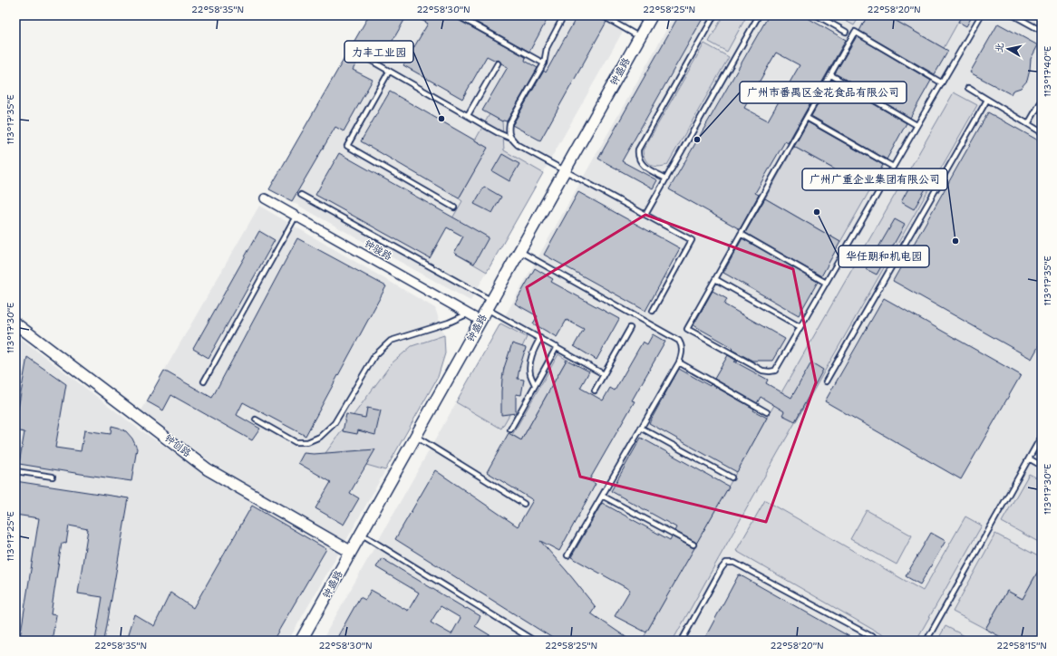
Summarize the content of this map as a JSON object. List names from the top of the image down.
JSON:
{
  "streets": {
    "street": ["钟盛路", "钟骏路", "钟创路"]
  },
  "crossings": [
    ["钟盛路", "钟骏路"],
    ["钟盛路", "钟创路"]
  ],
  "places": [
    "力丰工业园",
    "广州市番禺区金花食品有限公司",
    "华任朗和机电园",
    "广州广重企业集团有限公司"
  ],
  "north": "left",
  "coordinates": [
    "22°58'35\"N",
    "22°58'30\"N",
    "22°58'25\"N",
    "22°58'20\"N",
    "113°17'40\"E",
    "113°17'35\"E",
    "113°17'30\"E",
    "113°17'25\"E",
    "22°58'15\"N"
  ]
}
